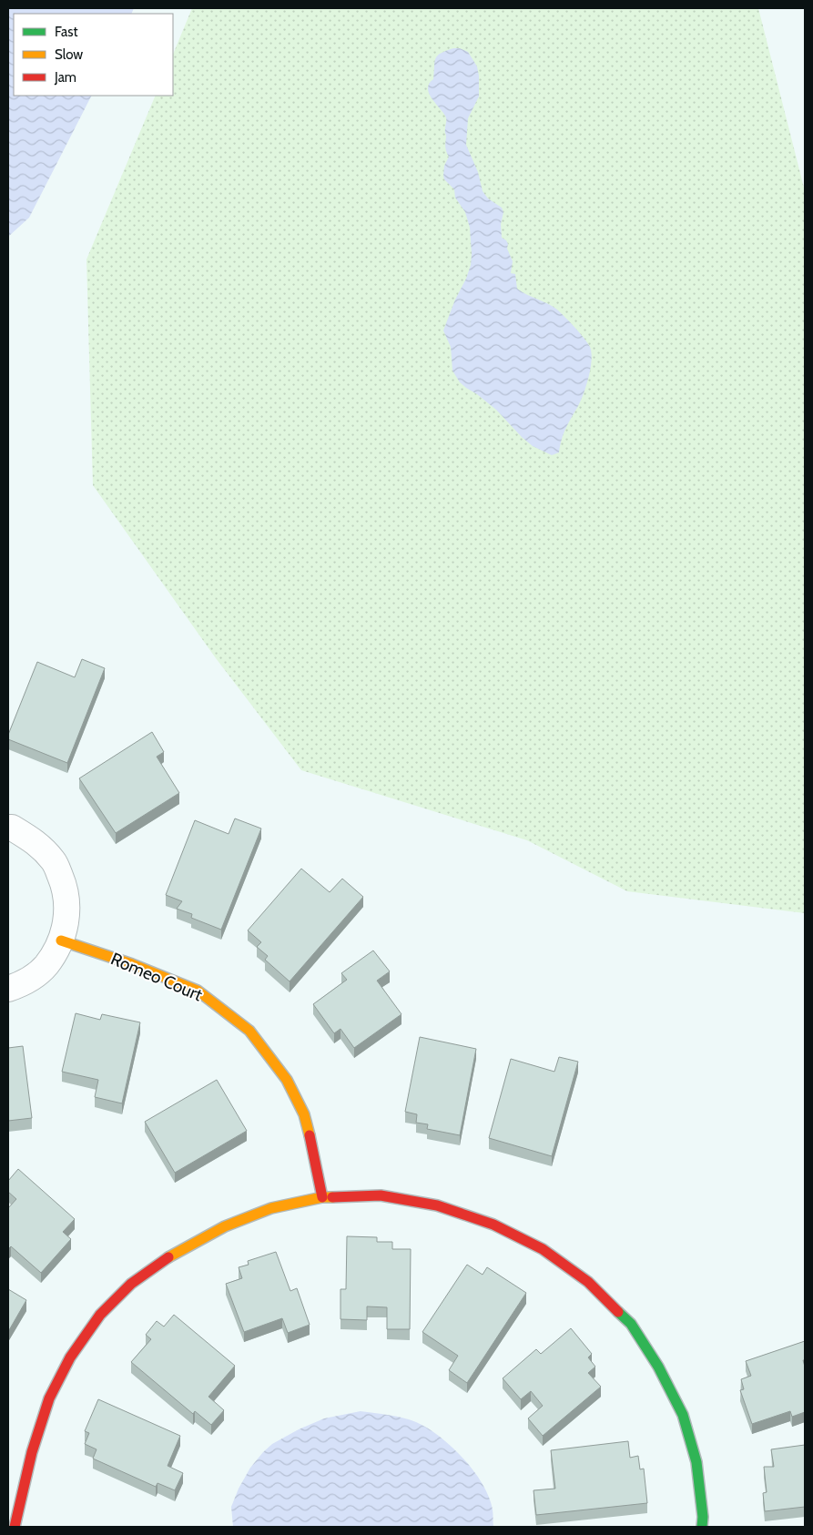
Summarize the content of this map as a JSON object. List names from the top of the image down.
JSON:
{
  "streets": {
    "street": ["Romeo Court"]
  },
  "legend": ["Fast", "Slow", "Jam"]
}
